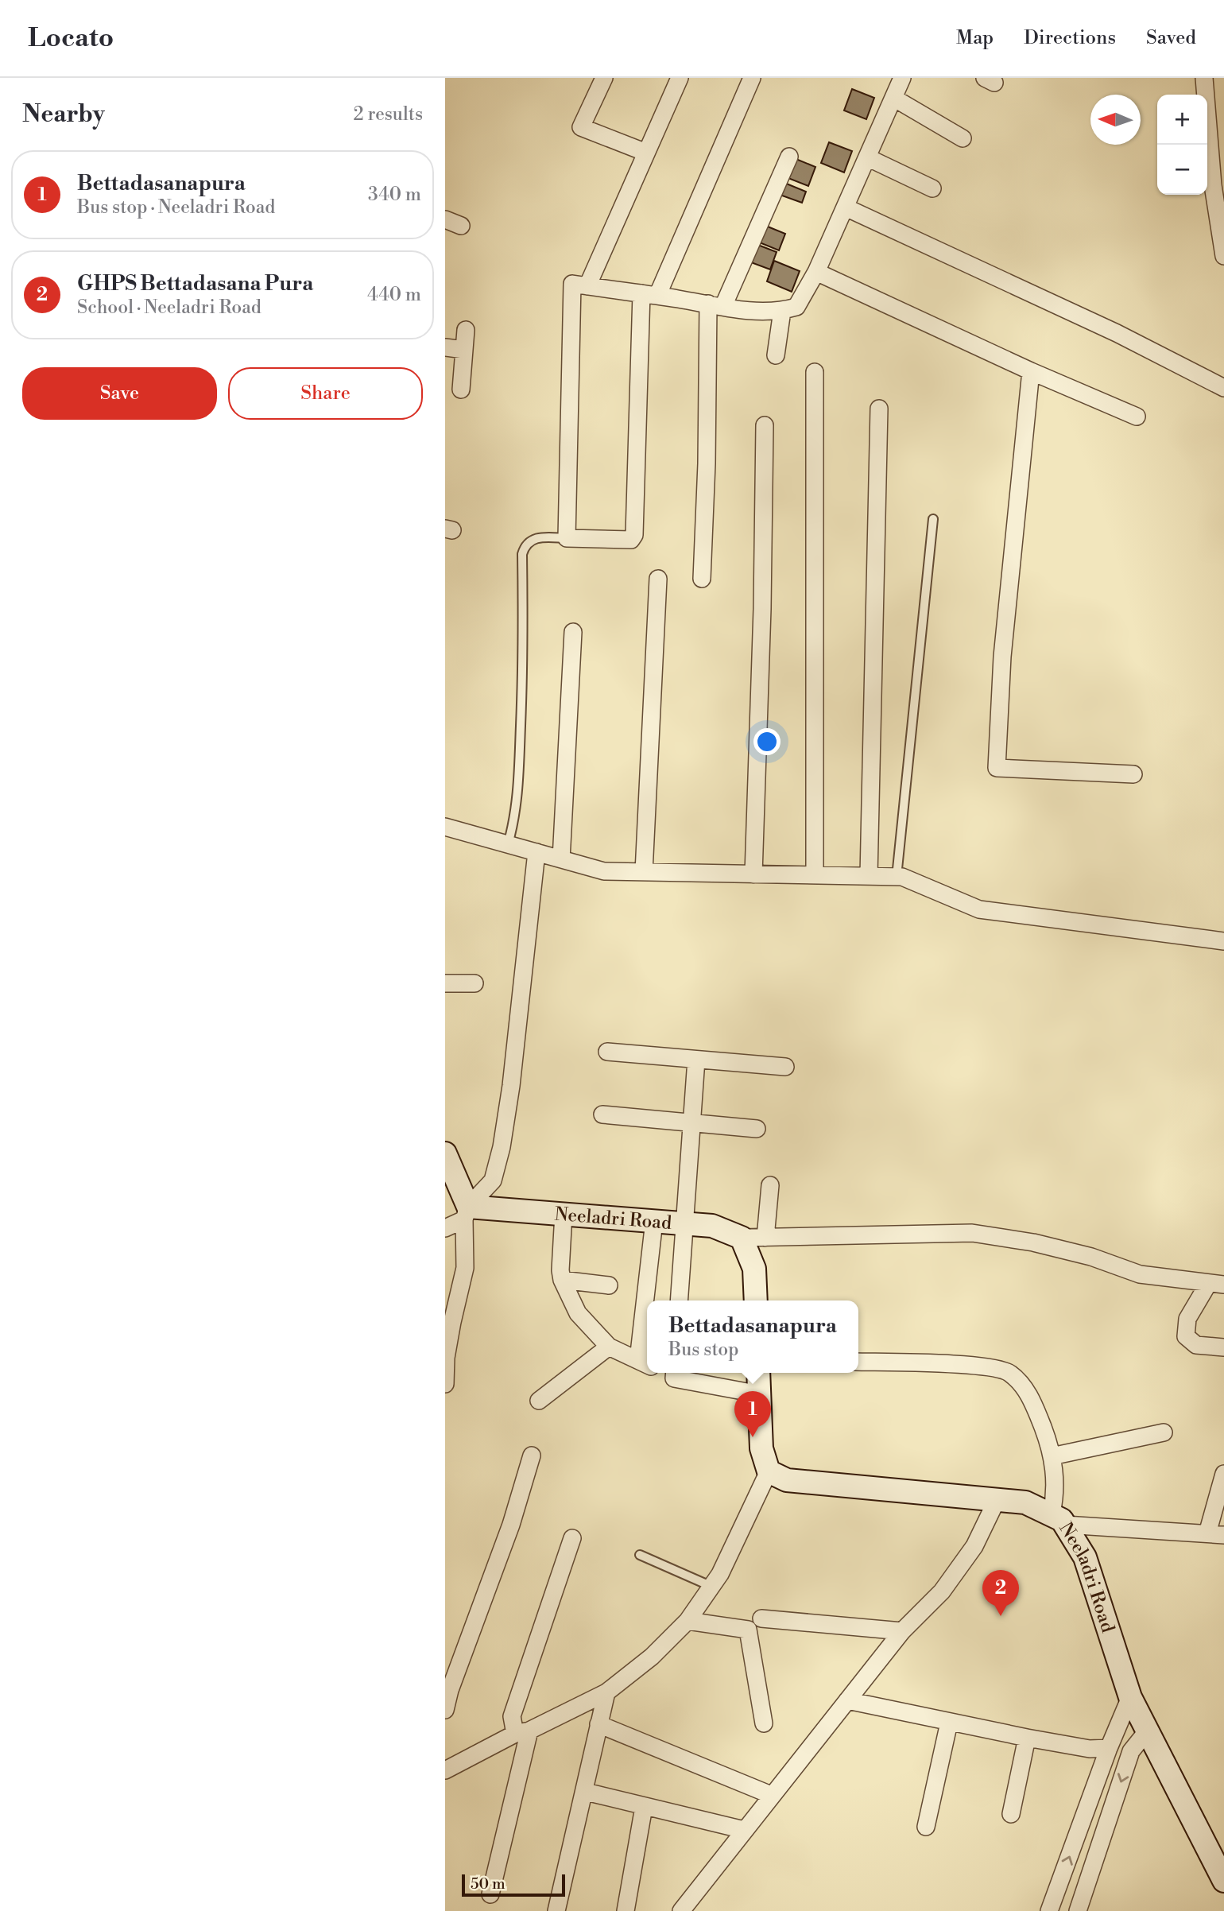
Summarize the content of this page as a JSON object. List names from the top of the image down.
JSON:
{
  "streets": {
    "main road": ["Neeladri Road"]
  },
  "scale_bar": "50 m",
  "north": "left",
  "page": {
    "header": "Locato",
    "nav": ["Map", "Directions", "Saved"],
    "heading": ["Nearby", "2 results"],
    "map_buttons": ["+", "−"],
    "list": [
      {
        "mark": "1",
        "name": "Bettadasanapura",
        "note": "Bus stop · Neeladri Road",
        "value": "340 m"
      },
      {
        "mark": "2",
        "name": "GHPS Bettadasana Pura",
        "note": "School · Neeladri Road",
        "value": "440 m"
      }
    ],
    "buttons": ["Save", "Share"],
    "popup": ["Bettadasanapura", "Bus stop"],
    "pins": ["1", "2"],
    "scale": "50 m"
  }
}
